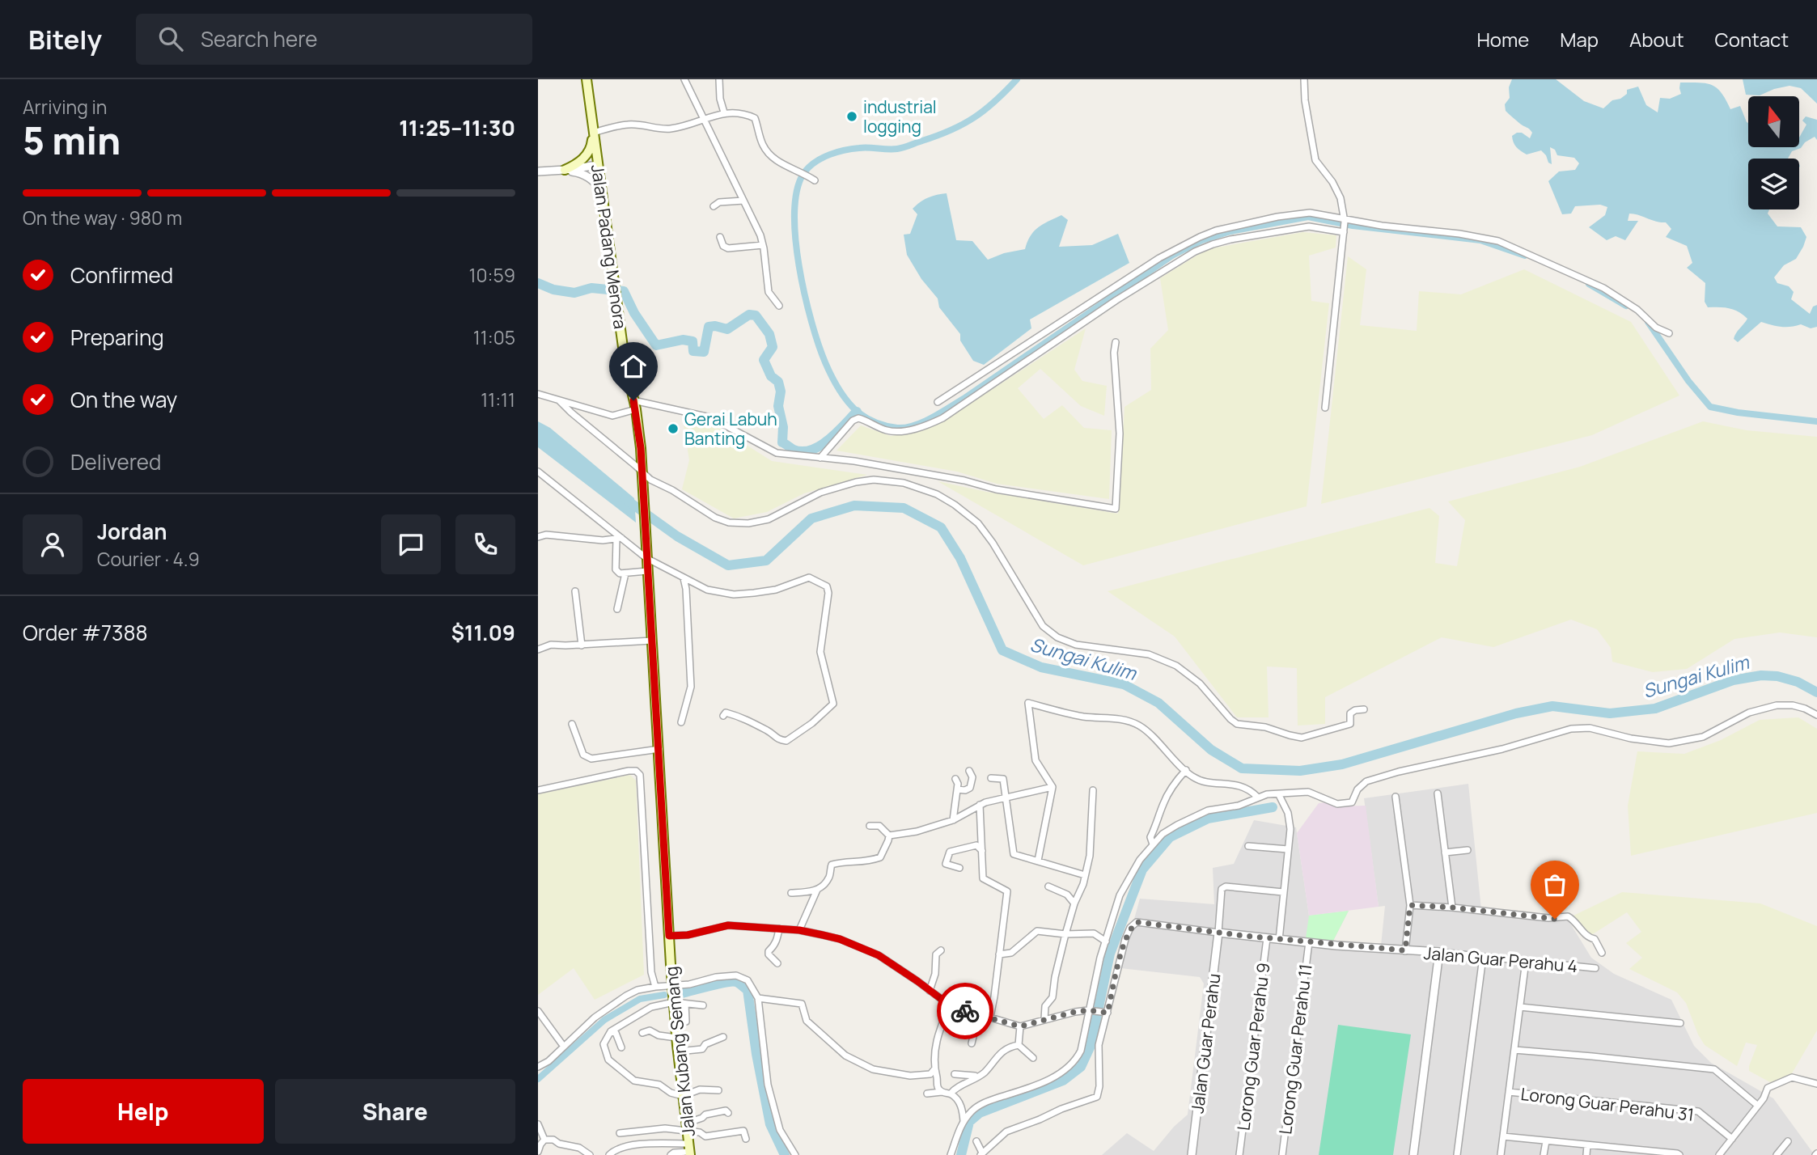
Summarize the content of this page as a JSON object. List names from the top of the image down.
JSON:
{
  "streets": {
    "main road": ["Jalan Padang Menora", "Jalan Kubang Semang"],
    "street": [
      "Jalan Guar Perahu 4",
      "Jalan Guar Perahu",
      "Lorong Guar Perahu 9",
      "Lorong Guar Perahu 11",
      "Lorong Guar Perahu 31"
    ]
  },
  "crossings": [
    ["Jalan Padang Menora", "Jalan Kubang Semang"],
    ["Jalan Guar Perahu 4", "Jalan Guar Perahu"],
    ["Jalan Guar Perahu 4", "Lorong Guar Perahu 9"],
    ["Jalan Guar Perahu 4", "Lorong Guar Perahu 11"]
  ],
  "water": ["Sungai Kulim"],
  "places": ["industrial logging", "Gerai Labuh Banting"],
  "north": "top",
  "page": {
    "header": "Bitely",
    "search": "Search here",
    "nav": [
      "Home",
      "Map",
      "About",
      "Contact"
    ],
    "heading": ["5 min", "Arriving in", "11:25–11:30"],
    "panel": [
      "Jordan",
      "Courier · 4.9",
      "Order #7388",
      "$11.09"
    ],
    "bar": "On the way · 980 m",
    "list": [
      ["Confirmed", "10:59"],
      ["Preparing", "11:05"],
      ["On the way", "11:11"],
      "Delivered"
    ],
    "buttons": ["Help", "Share"]
  }
}
